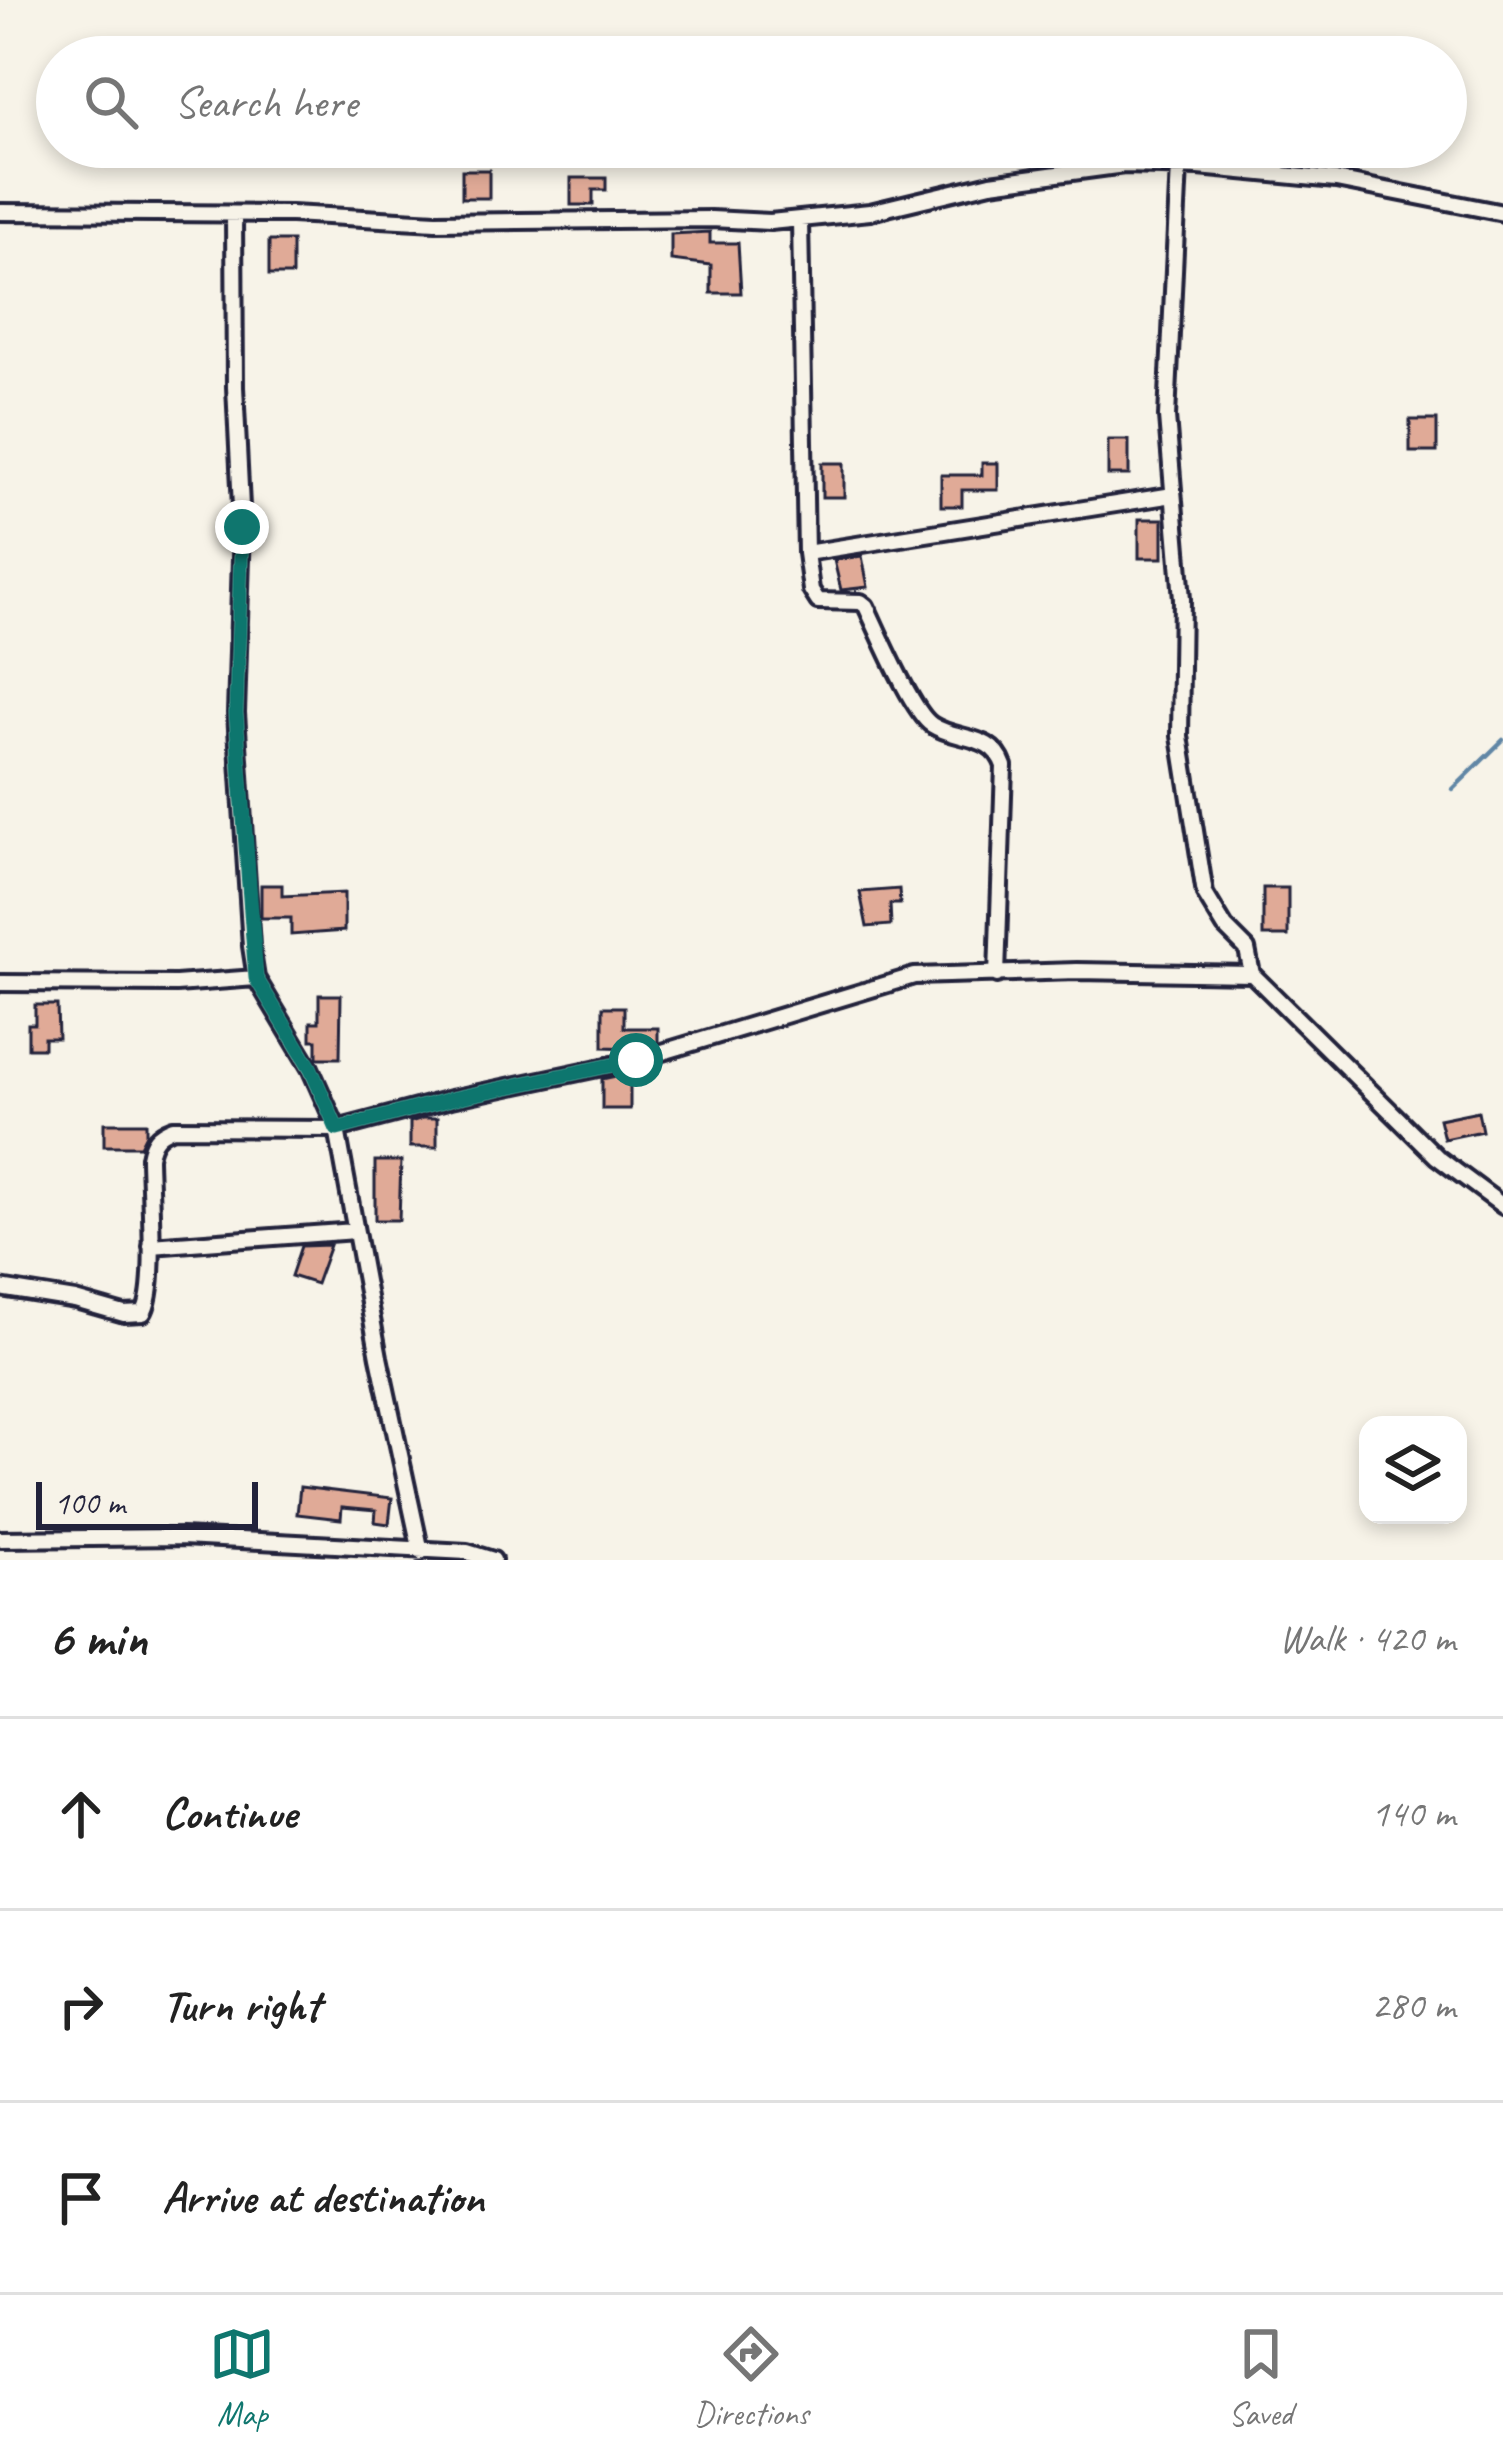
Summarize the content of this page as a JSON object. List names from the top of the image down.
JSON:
{
  "scale_bar": "100 m",
  "page": {
    "search": "Search here",
    "scale": "100 m",
    "heading": ["6 min", "Walk · 420 m"],
    "list": [
      ["Continue", "140 m"],
      ["Turn right", "280 m"],
      "Arrive at destination"
    ],
    "nav": ["Map", "Directions", "Saved"]
  }
}
